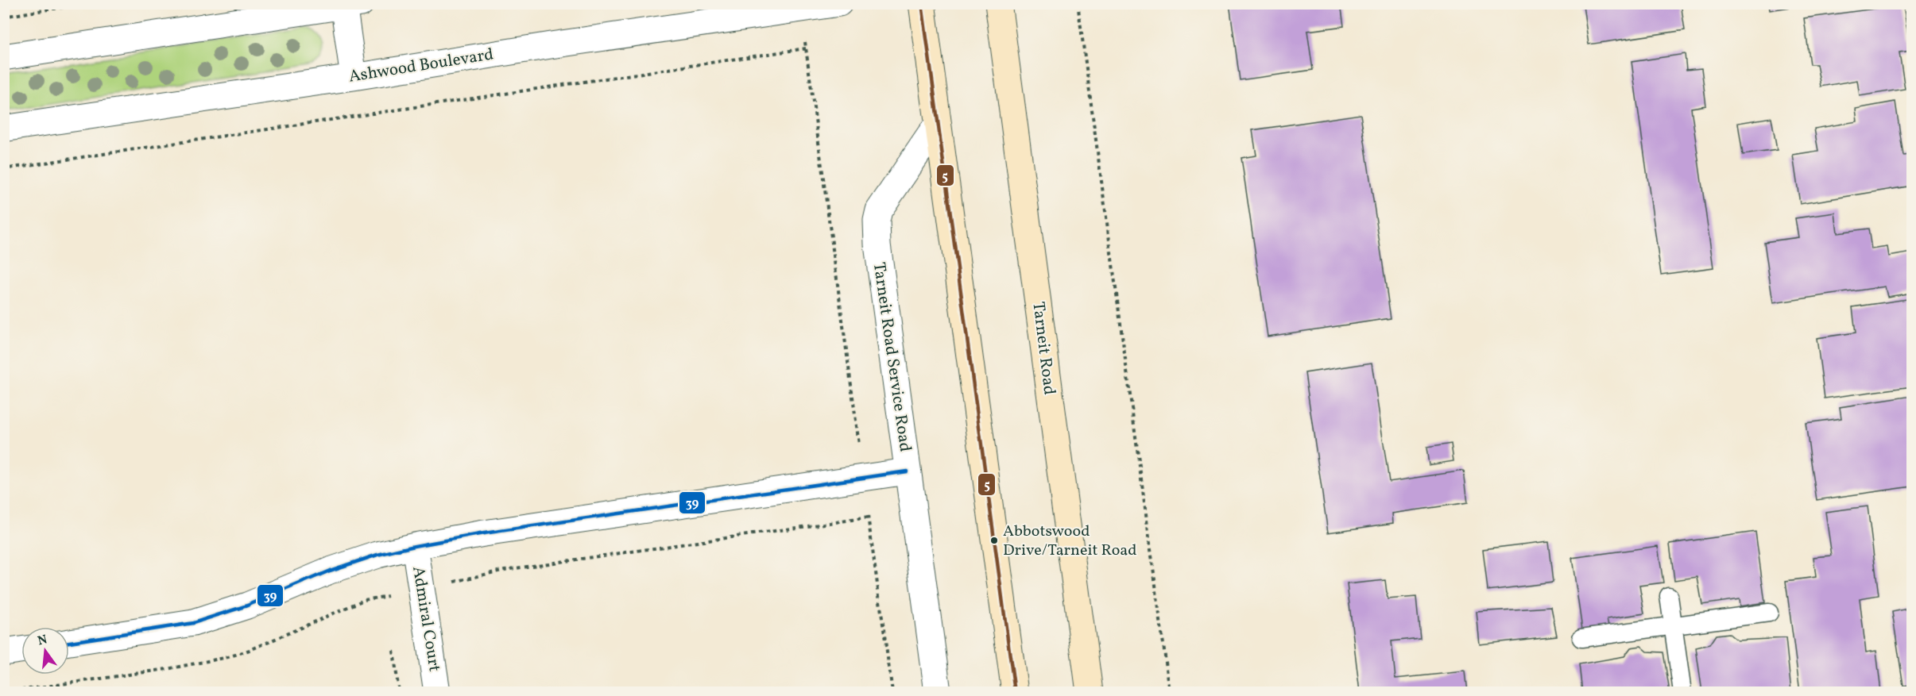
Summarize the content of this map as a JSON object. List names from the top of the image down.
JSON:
{
  "streets": {
    "main road": ["Tarneit Road"],
    "street": ["Ashwood Boulevard", "Tarneit Road Service Road", "Admiral Court"]
  },
  "places": ["Abbotswood Drive/Tarneit Road"],
  "lines": ["transit line 5", "transit line 39"],
  "north": "top"
}
